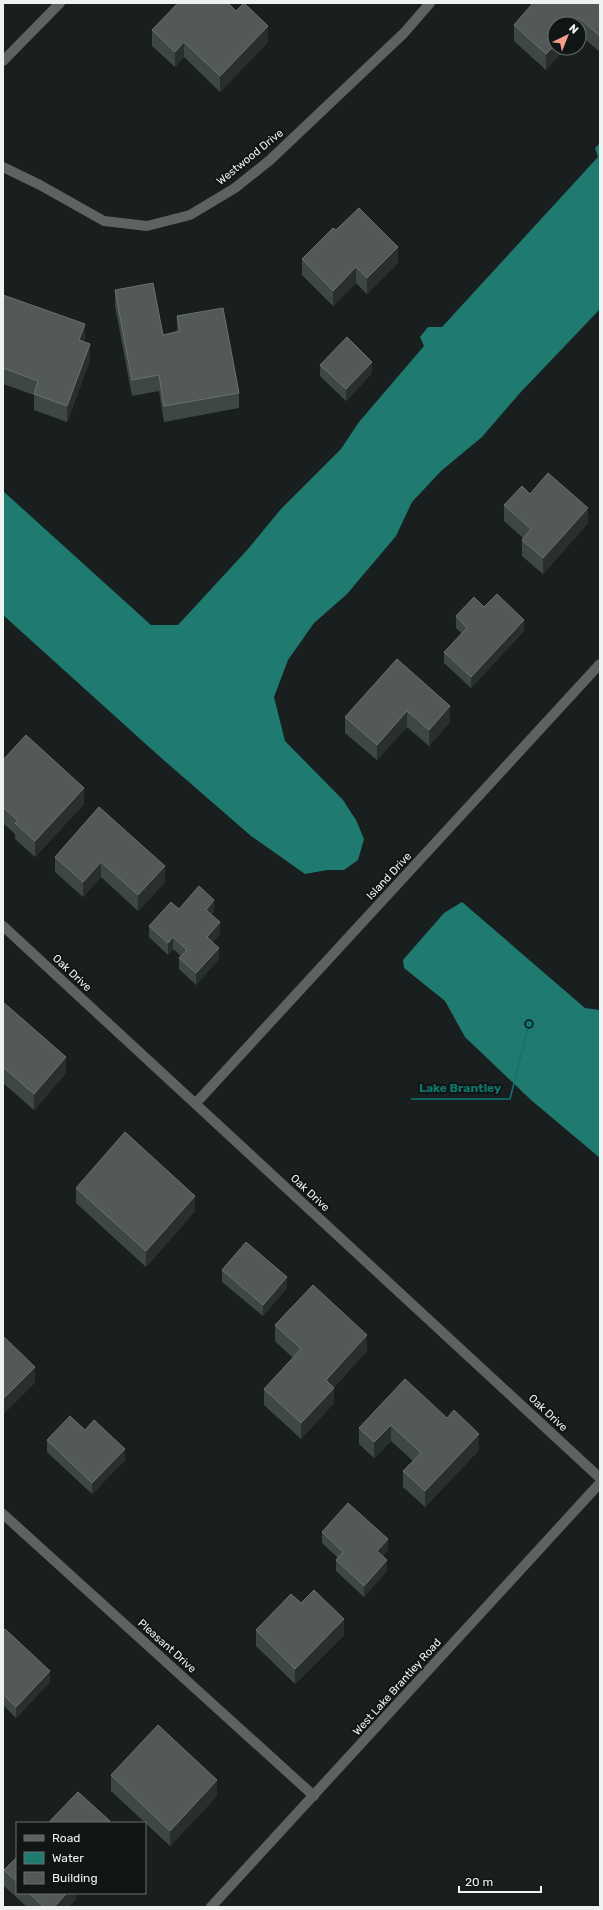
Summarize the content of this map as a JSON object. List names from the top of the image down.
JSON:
{
  "streets": {
    "street": [
      "Westwood Drive",
      "Island Drive",
      "Oak Drive",
      "Pleasant Drive",
      "West Lake Brantley Road"
    ]
  },
  "crossings": [
    ["Island Drive", "Oak Drive"],
    ["Pleasant Drive", "West Lake Brantley Road"]
  ],
  "places": ["Lake Brantley"],
  "legend": ["Road", "Water", "Building"],
  "scale_bar": "20 m",
  "north": "top right"
}
